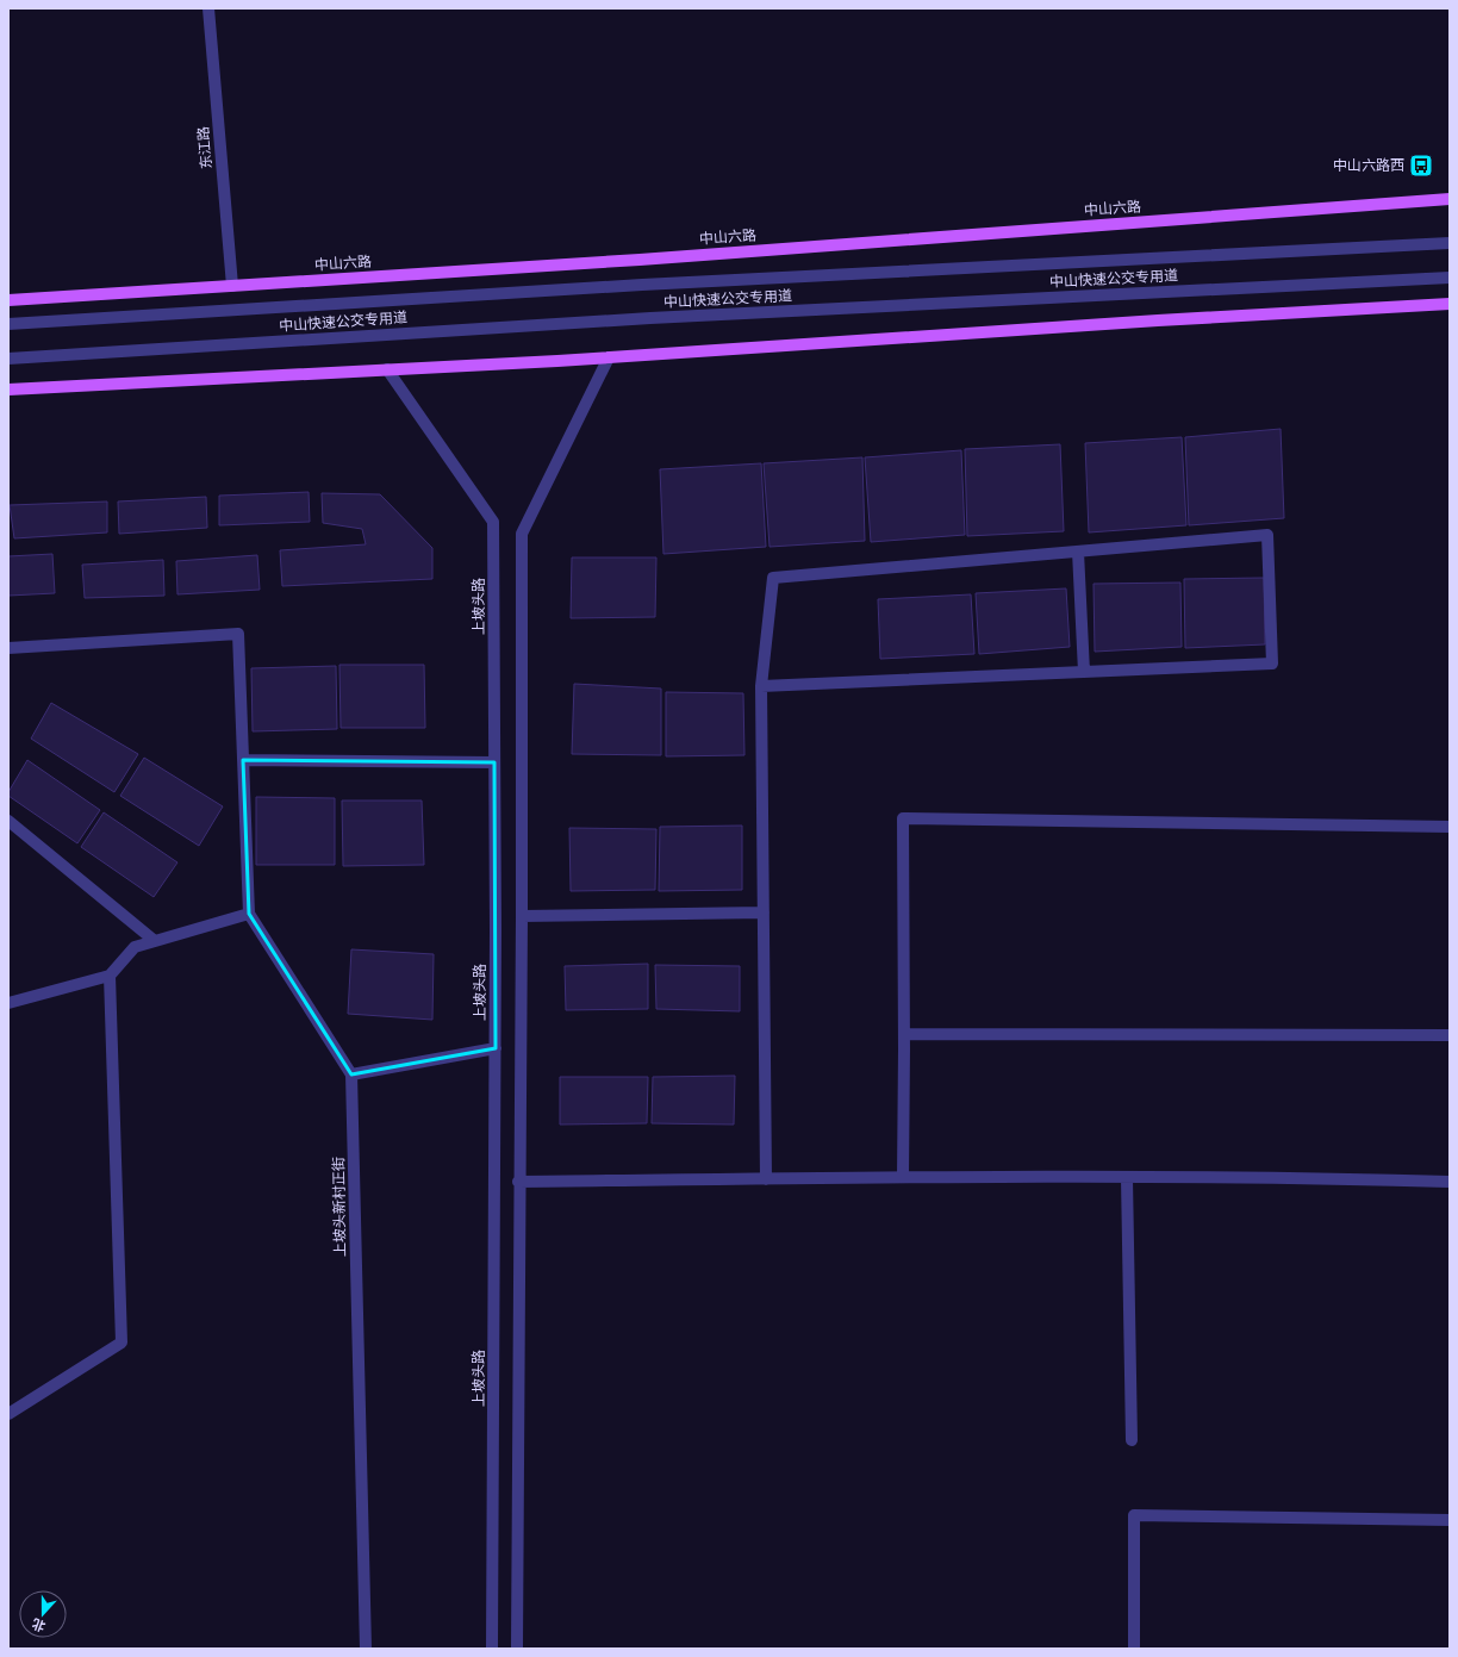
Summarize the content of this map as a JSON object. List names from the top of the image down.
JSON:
{
  "streets": {
    "main road": ["中山六路"],
    "street": [
      "东江路",
      "中山快速公交专用道",
      "上坡头路",
      "上坡头新村正街"
    ]
  },
  "crossings": [
    ["东江路", "中山六路"]
  ],
  "places": {
    "bus stop": ["中山六路西"]
  },
  "north": "bottom"
}
